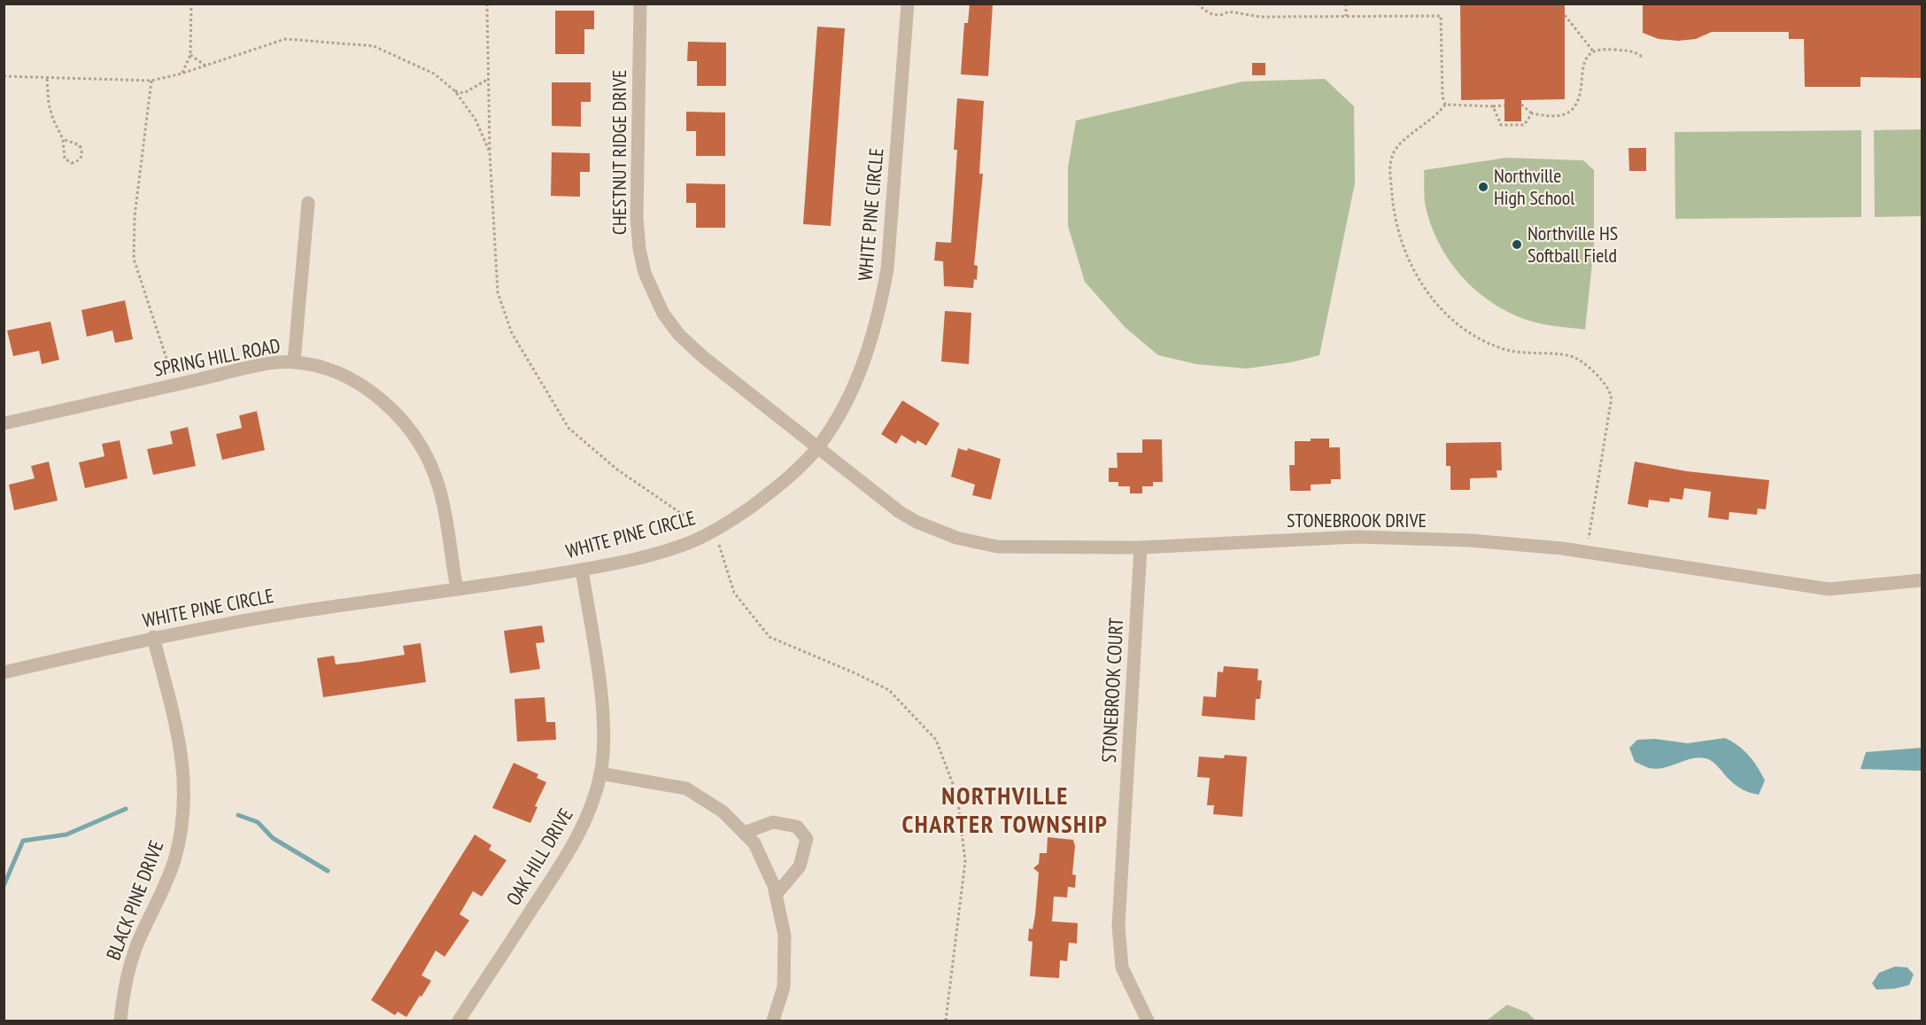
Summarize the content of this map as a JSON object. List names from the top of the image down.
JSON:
{
  "streets": {
    "street": [
      "CHESTNUT RIDGE DRIVE",
      "WHITE PINE CIRCLE",
      "SPRING HILL ROAD",
      "STONEBROOK DRIVE",
      "STONEBROOK COURT",
      "OAK HILL DRIVE",
      "BLACK PINE DRIVE"
    ]
  },
  "crossings": [
    ["CHESTNUT RIDGE DRIVE", "WHITE PINE CIRCLE"],
    ["CHESTNUT RIDGE DRIVE", "STONEBROOK DRIVE"],
    ["WHITE PINE CIRCLE", "SPRING HILL ROAD"],
    ["WHITE PINE CIRCLE", "STONEBROOK DRIVE"],
    ["WHITE PINE CIRCLE", "OAK HILL DRIVE"],
    ["WHITE PINE CIRCLE", "BLACK PINE DRIVE"],
    ["STONEBROOK DRIVE", "STONEBROOK COURT"]
  ],
  "districts": ["NORTHVILLE CHARTER TOWNSHIP"],
  "places": ["Northville High School", "Northville HS Softball Field"]
}
